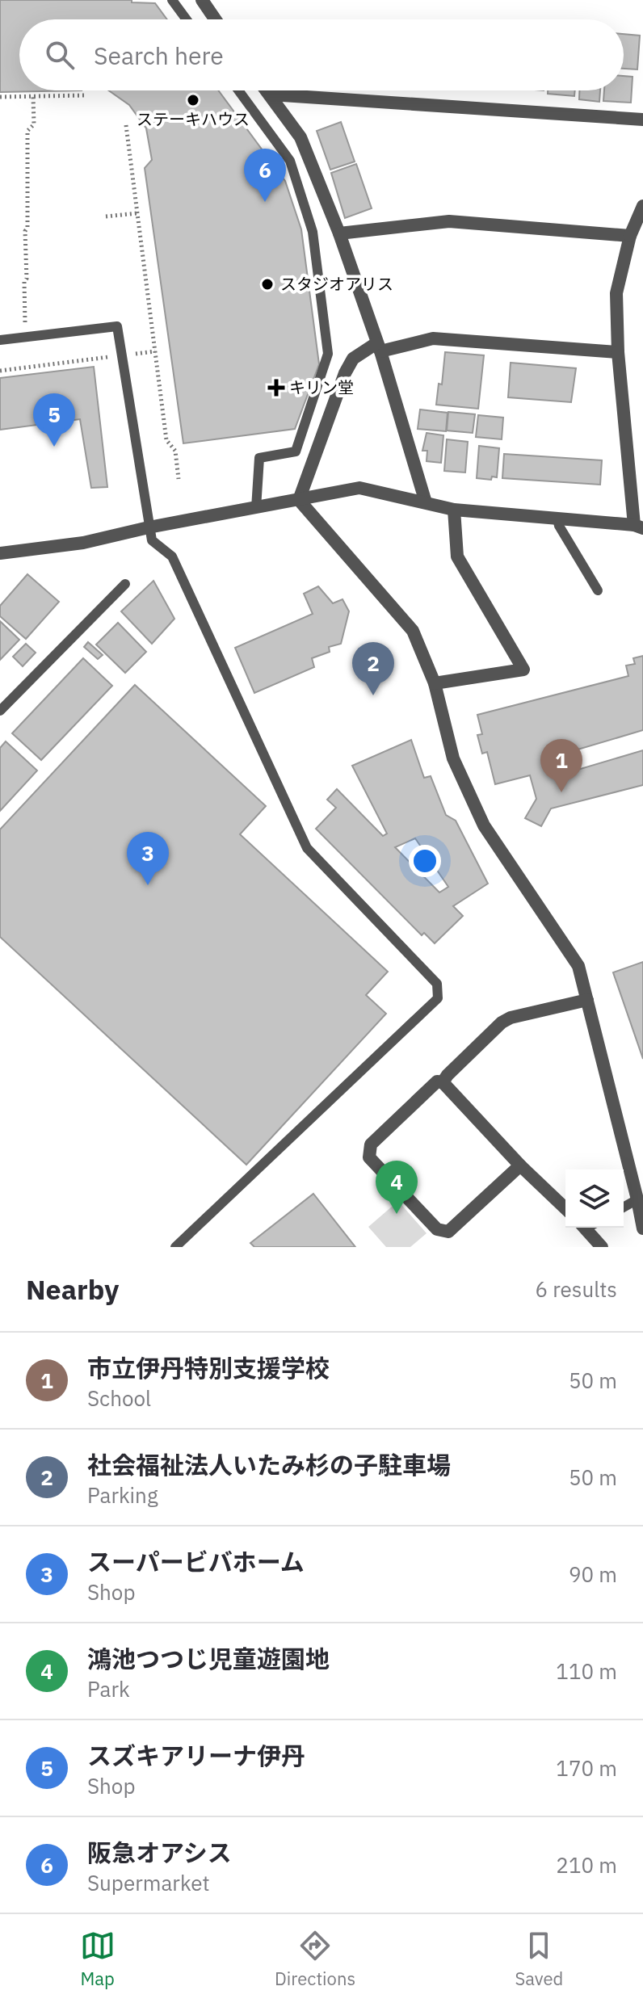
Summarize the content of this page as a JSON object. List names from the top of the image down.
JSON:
{
  "places": {
    "other": ["ステーキハウス", "スタジオアリス"],
    "health": ["キリン堂"]
  },
  "page": {
    "search": "Search here",
    "pins": [
      "6",
      "5",
      "2",
      "1",
      "3",
      "4"
    ],
    "heading": ["Nearby", "6 results"],
    "list": [
      {
        "mark": "1",
        "name": "市立伊丹特別支援学校",
        "note": "School",
        "value": "50 m"
      },
      {
        "mark": "2",
        "name": "社会福祉法人いたみ杉の子駐車場",
        "note": "Parking",
        "value": "50 m"
      },
      {
        "mark": "3",
        "name": "スーパービバホーム",
        "note": "Shop",
        "value": "90 m"
      },
      {
        "mark": "4",
        "name": "鴻池つつじ児童遊園地",
        "note": "Park",
        "value": "110 m"
      },
      {
        "mark": "5",
        "name": "スズキアリーナ伊丹",
        "note": "Shop",
        "value": "170 m"
      },
      {
        "mark": "6",
        "name": "阪急オアシス",
        "note": "Supermarket",
        "value": "210 m"
      }
    ],
    "nav": ["Map", "Directions", "Saved"]
  }
}
